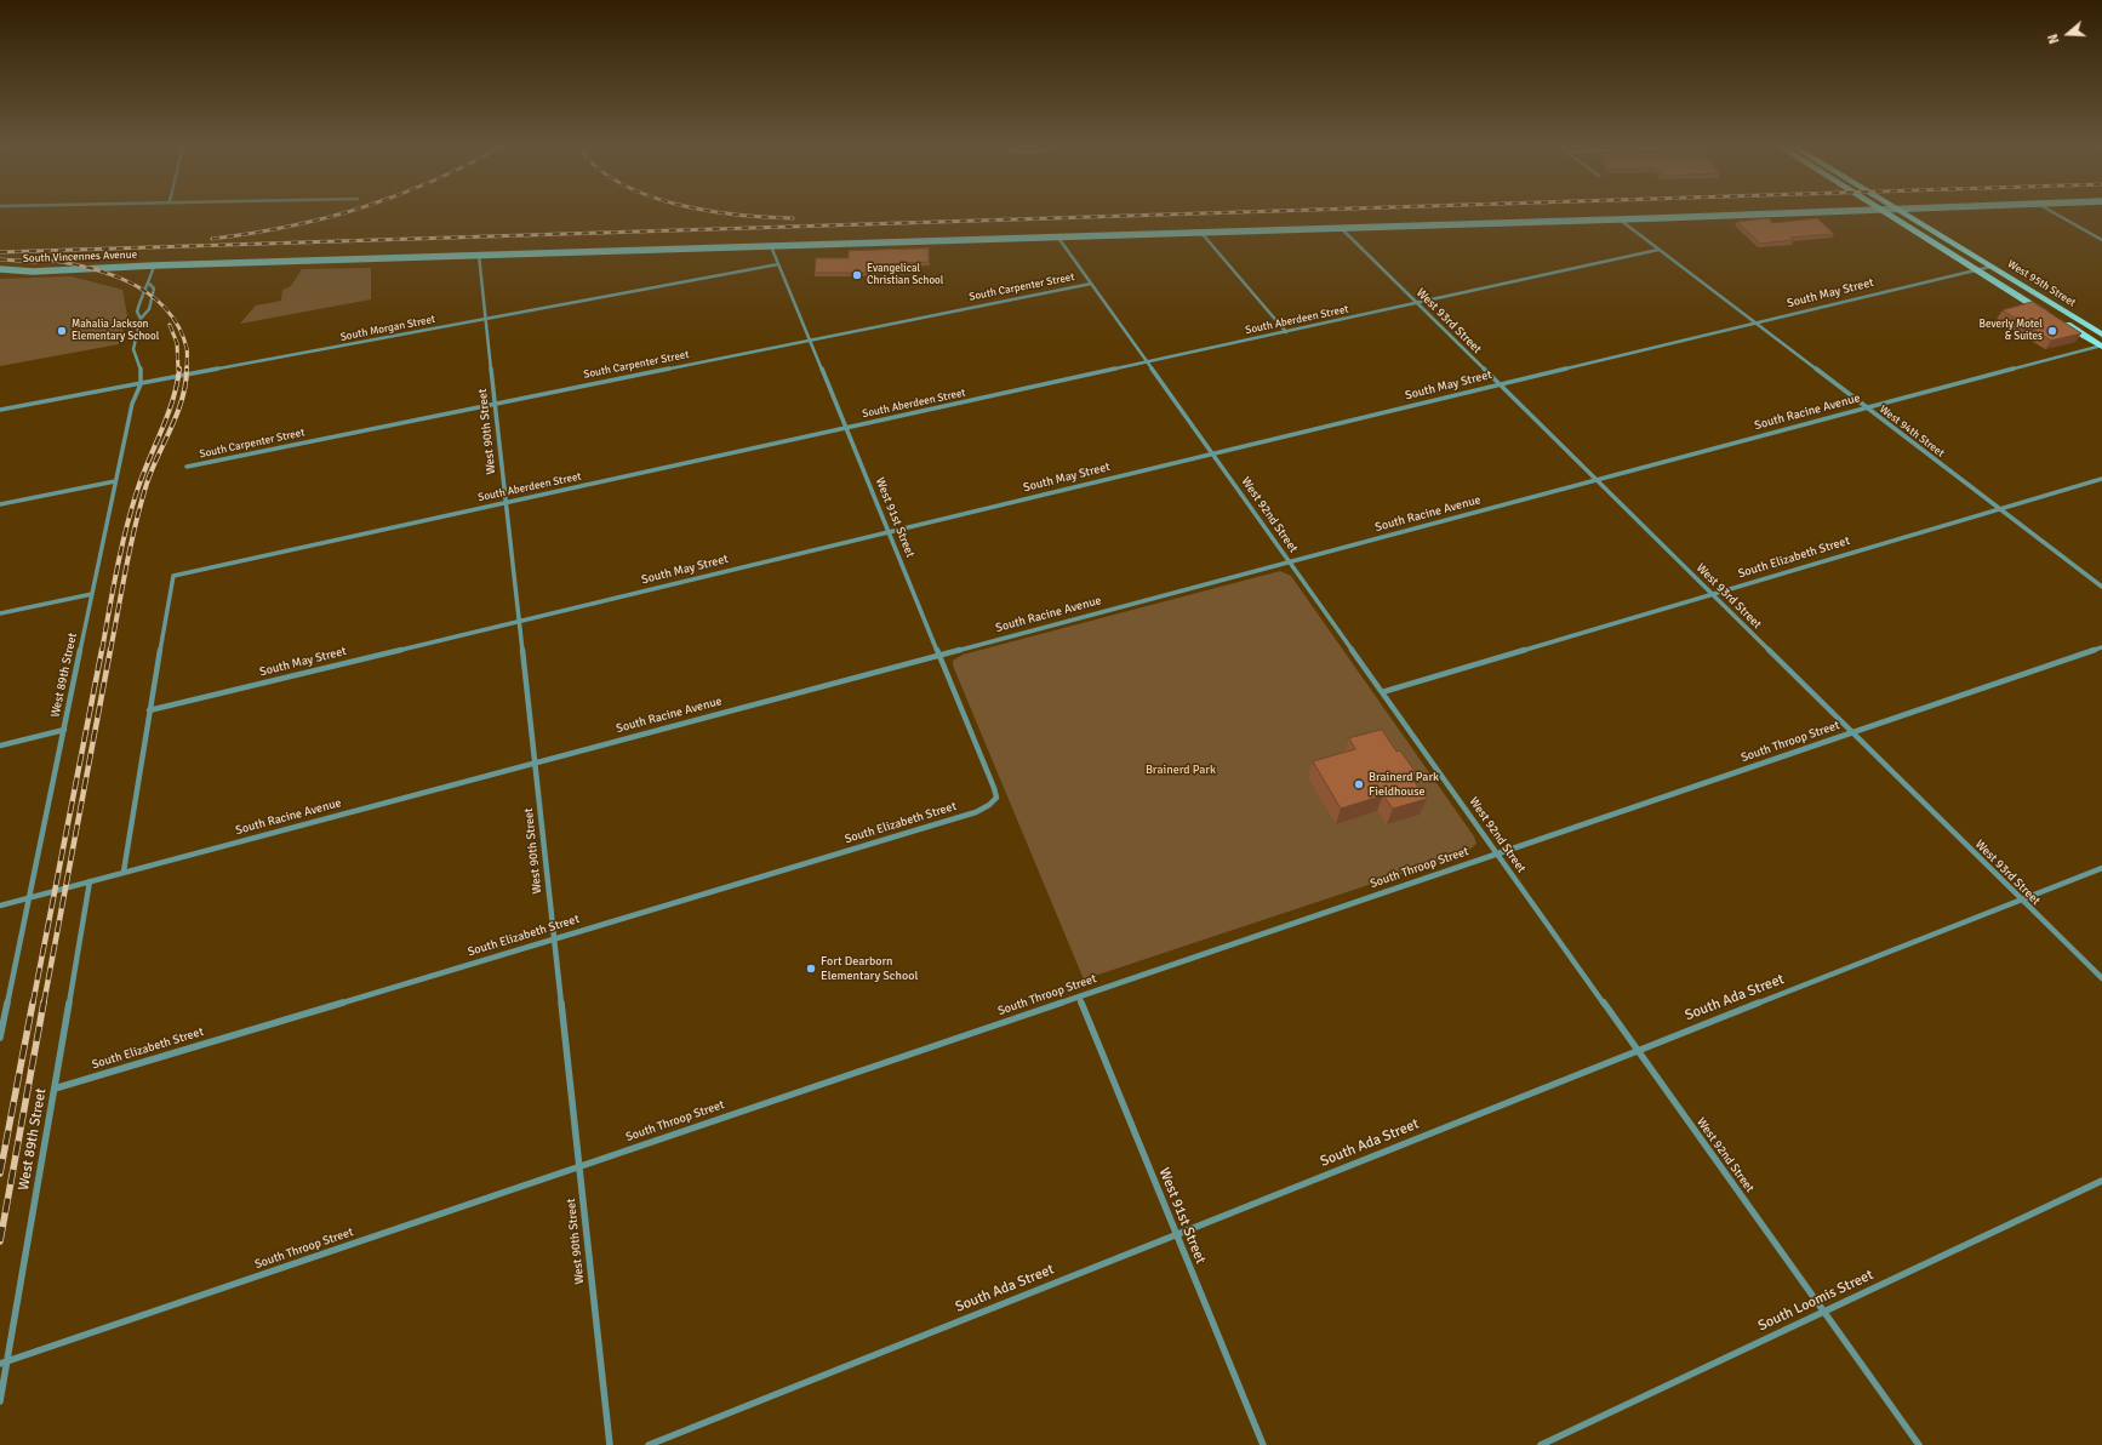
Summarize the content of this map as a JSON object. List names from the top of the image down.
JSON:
{
  "streets": {
    "main road": ["South Vincennes Avenue", "West 95th Street"],
    "street": [
      "South Carpenter Street",
      "South May Street",
      "South Aberdeen Street",
      "West 93rd Street",
      "South Morgan Street",
      "South Racine Avenue",
      "West 90th Street",
      "West 94th Street",
      "West 92nd Street",
      "West 91st Street",
      "South Elizabeth Street",
      "West 89th Street",
      "South Throop Street",
      "South Ada Street",
      "South Loomis Street"
    ]
  },
  "crossings": [
    ["South Vincennes Avenue", "West 93rd Street"],
    ["South Vincennes Avenue", "West 90th Street"],
    ["South Vincennes Avenue", "West 94th Street"],
    ["South Vincennes Avenue", "West 92nd Street"],
    ["South Vincennes Avenue", "West 91st Street"],
    ["South Vincennes Avenue", "West 89th Street"],
    ["West 95th Street", "South May Street"],
    ["West 95th Street", "South Racine Avenue"],
    ["South Carpenter Street", "West 90th Street"],
    ["South Carpenter Street", "West 92nd Street"],
    ["South Carpenter Street", "West 91st Street"],
    ["South May Street", "South Aberdeen Street"],
    ["South May Street", "West 93rd Street"],
    ["South May Street", "West 90th Street"],
    ["South May Street", "West 94th Street"],
    ["South May Street", "West 92nd Street"],
    ["South May Street", "West 91st Street"],
    ["South Aberdeen Street", "West 93rd Street"],
    ["South Aberdeen Street", "West 90th Street"],
    ["South Aberdeen Street", "West 94th Street"],
    ["South Aberdeen Street", "West 92nd Street"],
    ["South Aberdeen Street", "West 91st Street"],
    ["West 93rd Street", "South Racine Avenue"],
    ["West 93rd Street", "South Elizabeth Street"],
    ["West 93rd Street", "South Throop Street"],
    ["West 93rd Street", "South Ada Street"],
    ["South Morgan Street", "West 90th Street"],
    ["South Morgan Street", "West 91st Street"],
    ["South Morgan Street", "West 89th Street"],
    ["South Racine Avenue", "West 90th Street"],
    ["South Racine Avenue", "West 94th Street"],
    ["South Racine Avenue", "West 92nd Street"],
    ["South Racine Avenue", "West 91st Street"],
    ["South Racine Avenue", "West 89th Street"],
    ["West 90th Street", "South Elizabeth Street"],
    ["West 90th Street", "South Throop Street"],
    ["West 94th Street", "South Elizabeth Street"],
    ["West 92nd Street", "South Elizabeth Street"],
    ["West 92nd Street", "South Throop Street"],
    ["West 92nd Street", "South Ada Street"],
    ["West 92nd Street", "South Loomis Street"],
    ["West 91st Street", "South Elizabeth Street"],
    ["West 91st Street", "South Throop Street"],
    ["West 91st Street", "South Ada Street"],
    ["South Elizabeth Street", "West 89th Street"],
    ["West 89th Street", "South Throop Street"]
  ],
  "parks": ["Brainerd Park"],
  "places": [
    "Evangelical Christian School",
    "Mahalia Jackson Elementary School",
    "Beverly Motel & Suites",
    "Brainerd Park Fieldhouse",
    "Fort Dearborn Elementary School"
  ],
  "north": "left"
}
